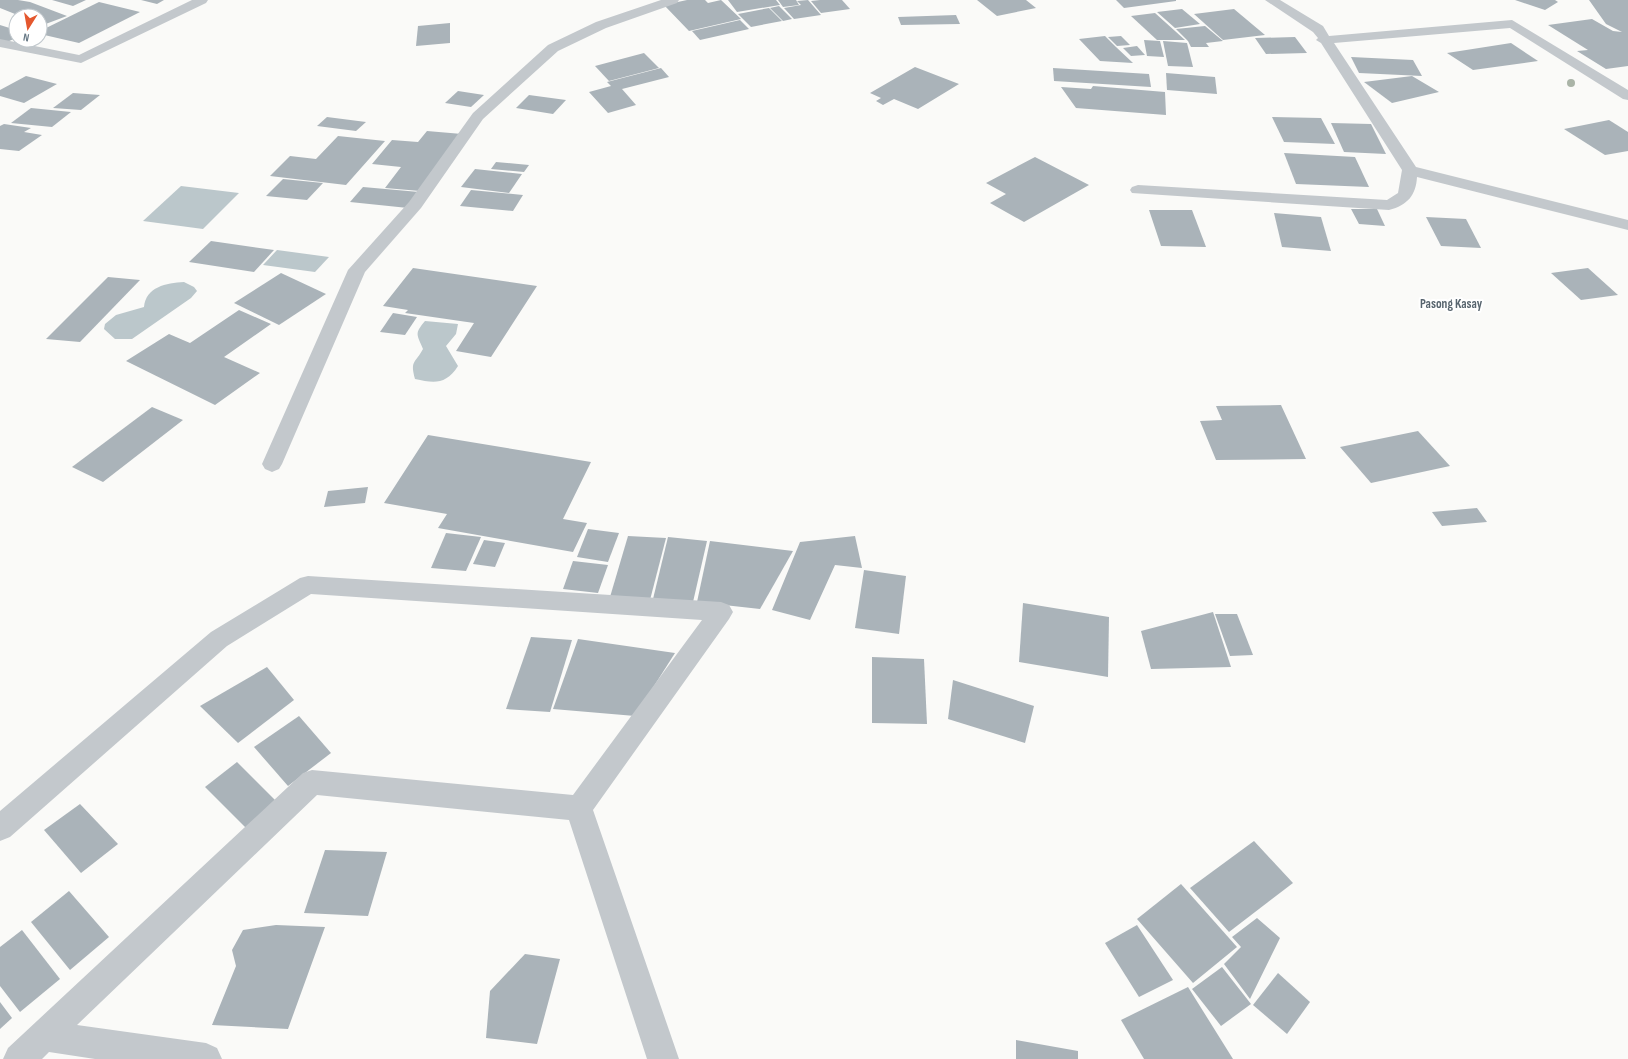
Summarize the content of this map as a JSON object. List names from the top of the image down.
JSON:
{
  "districts": ["Pasong Kasay"],
  "north": "bottom"
}
